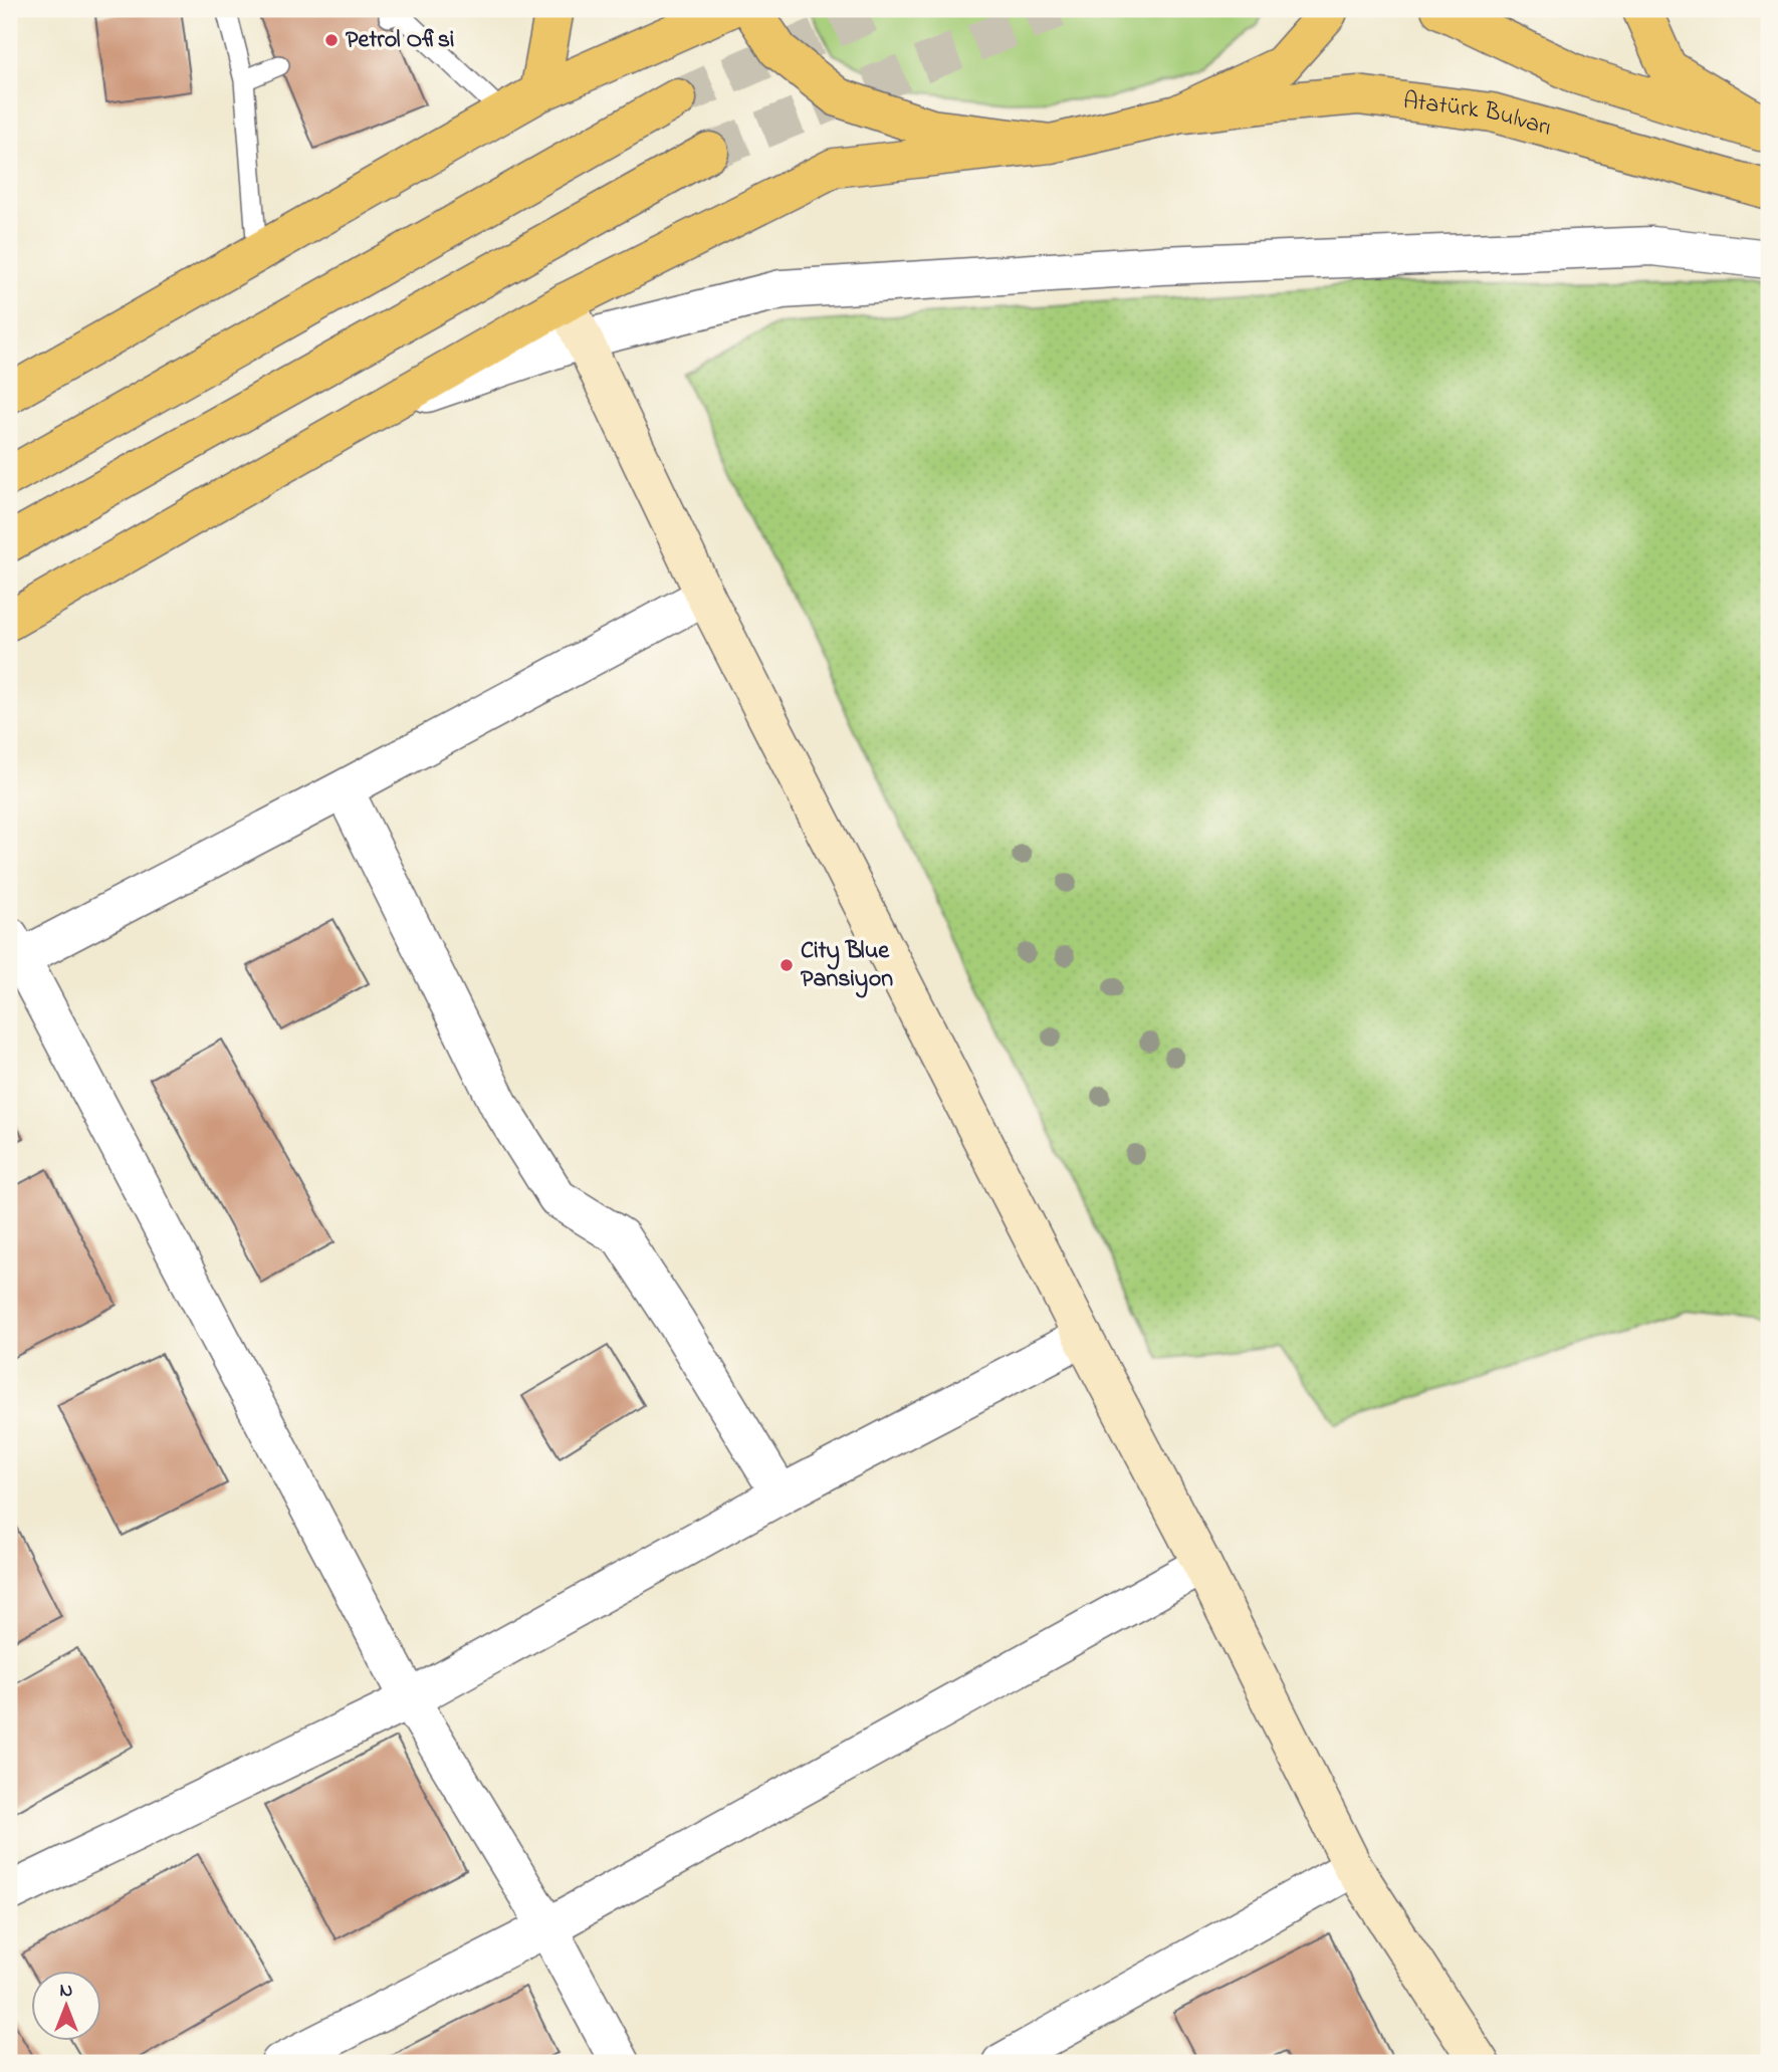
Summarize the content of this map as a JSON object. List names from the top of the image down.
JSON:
{
  "streets": {
    "main road": ["Atatürk Bulvarı"]
  },
  "places": ["Petrol Ofisi", "City Blue Pansiyon"],
  "north": "top"
}
